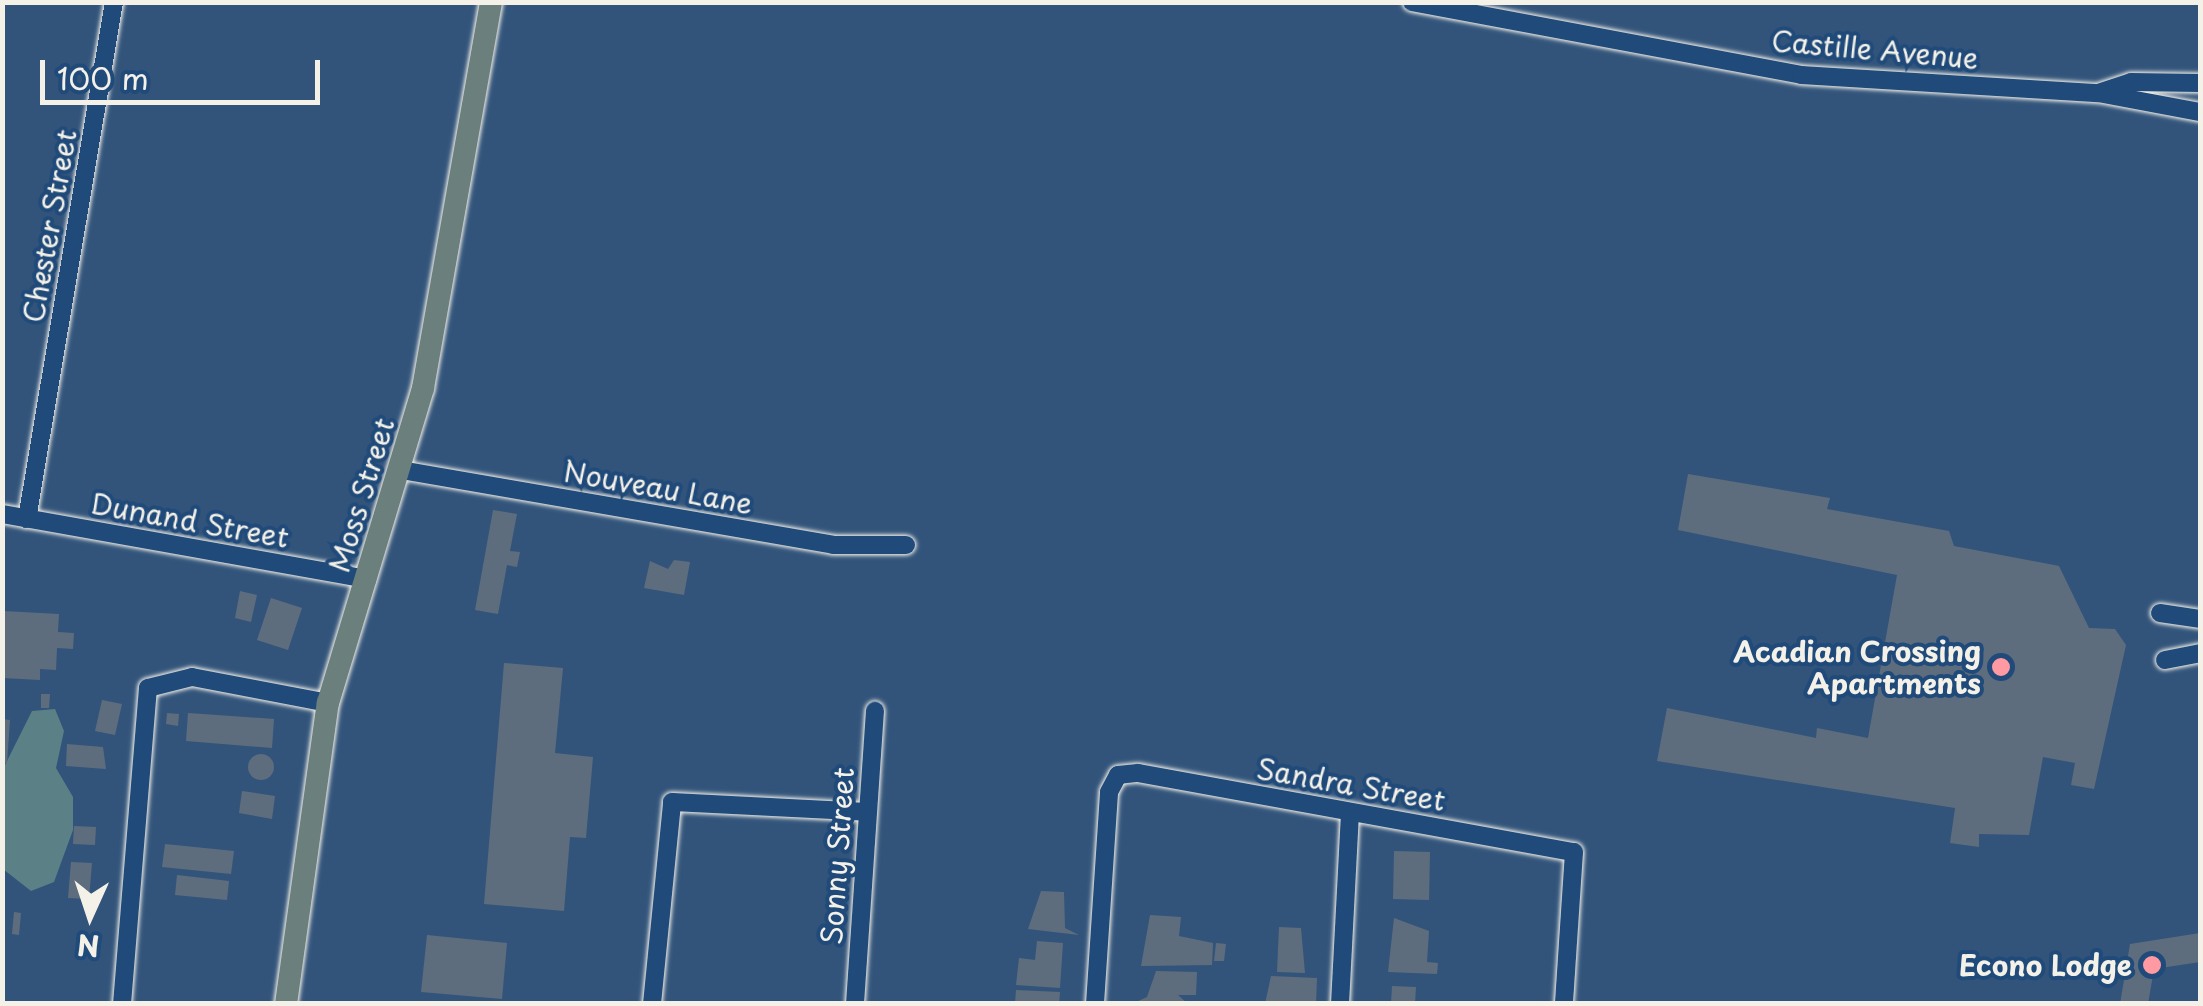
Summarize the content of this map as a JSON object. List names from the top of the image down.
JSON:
{
  "streets": {
    "main road": ["Moss Street"],
    "street": [
      "Castille Avenue",
      "Chester Street",
      "Nouveau Lane",
      "Dunand Street",
      "Sandra Street",
      "Sonny Street"
    ]
  },
  "crossings": [
    ["Chester Street", "Dunand Street"],
    ["Nouveau Lane", "Moss Street"],
    ["Moss Street", "Dunand Street"]
  ],
  "places": ["Acadian Crossing Apartments", "Econo Lodge"],
  "scale_bar": "100 m",
  "north": "bottom"
}
